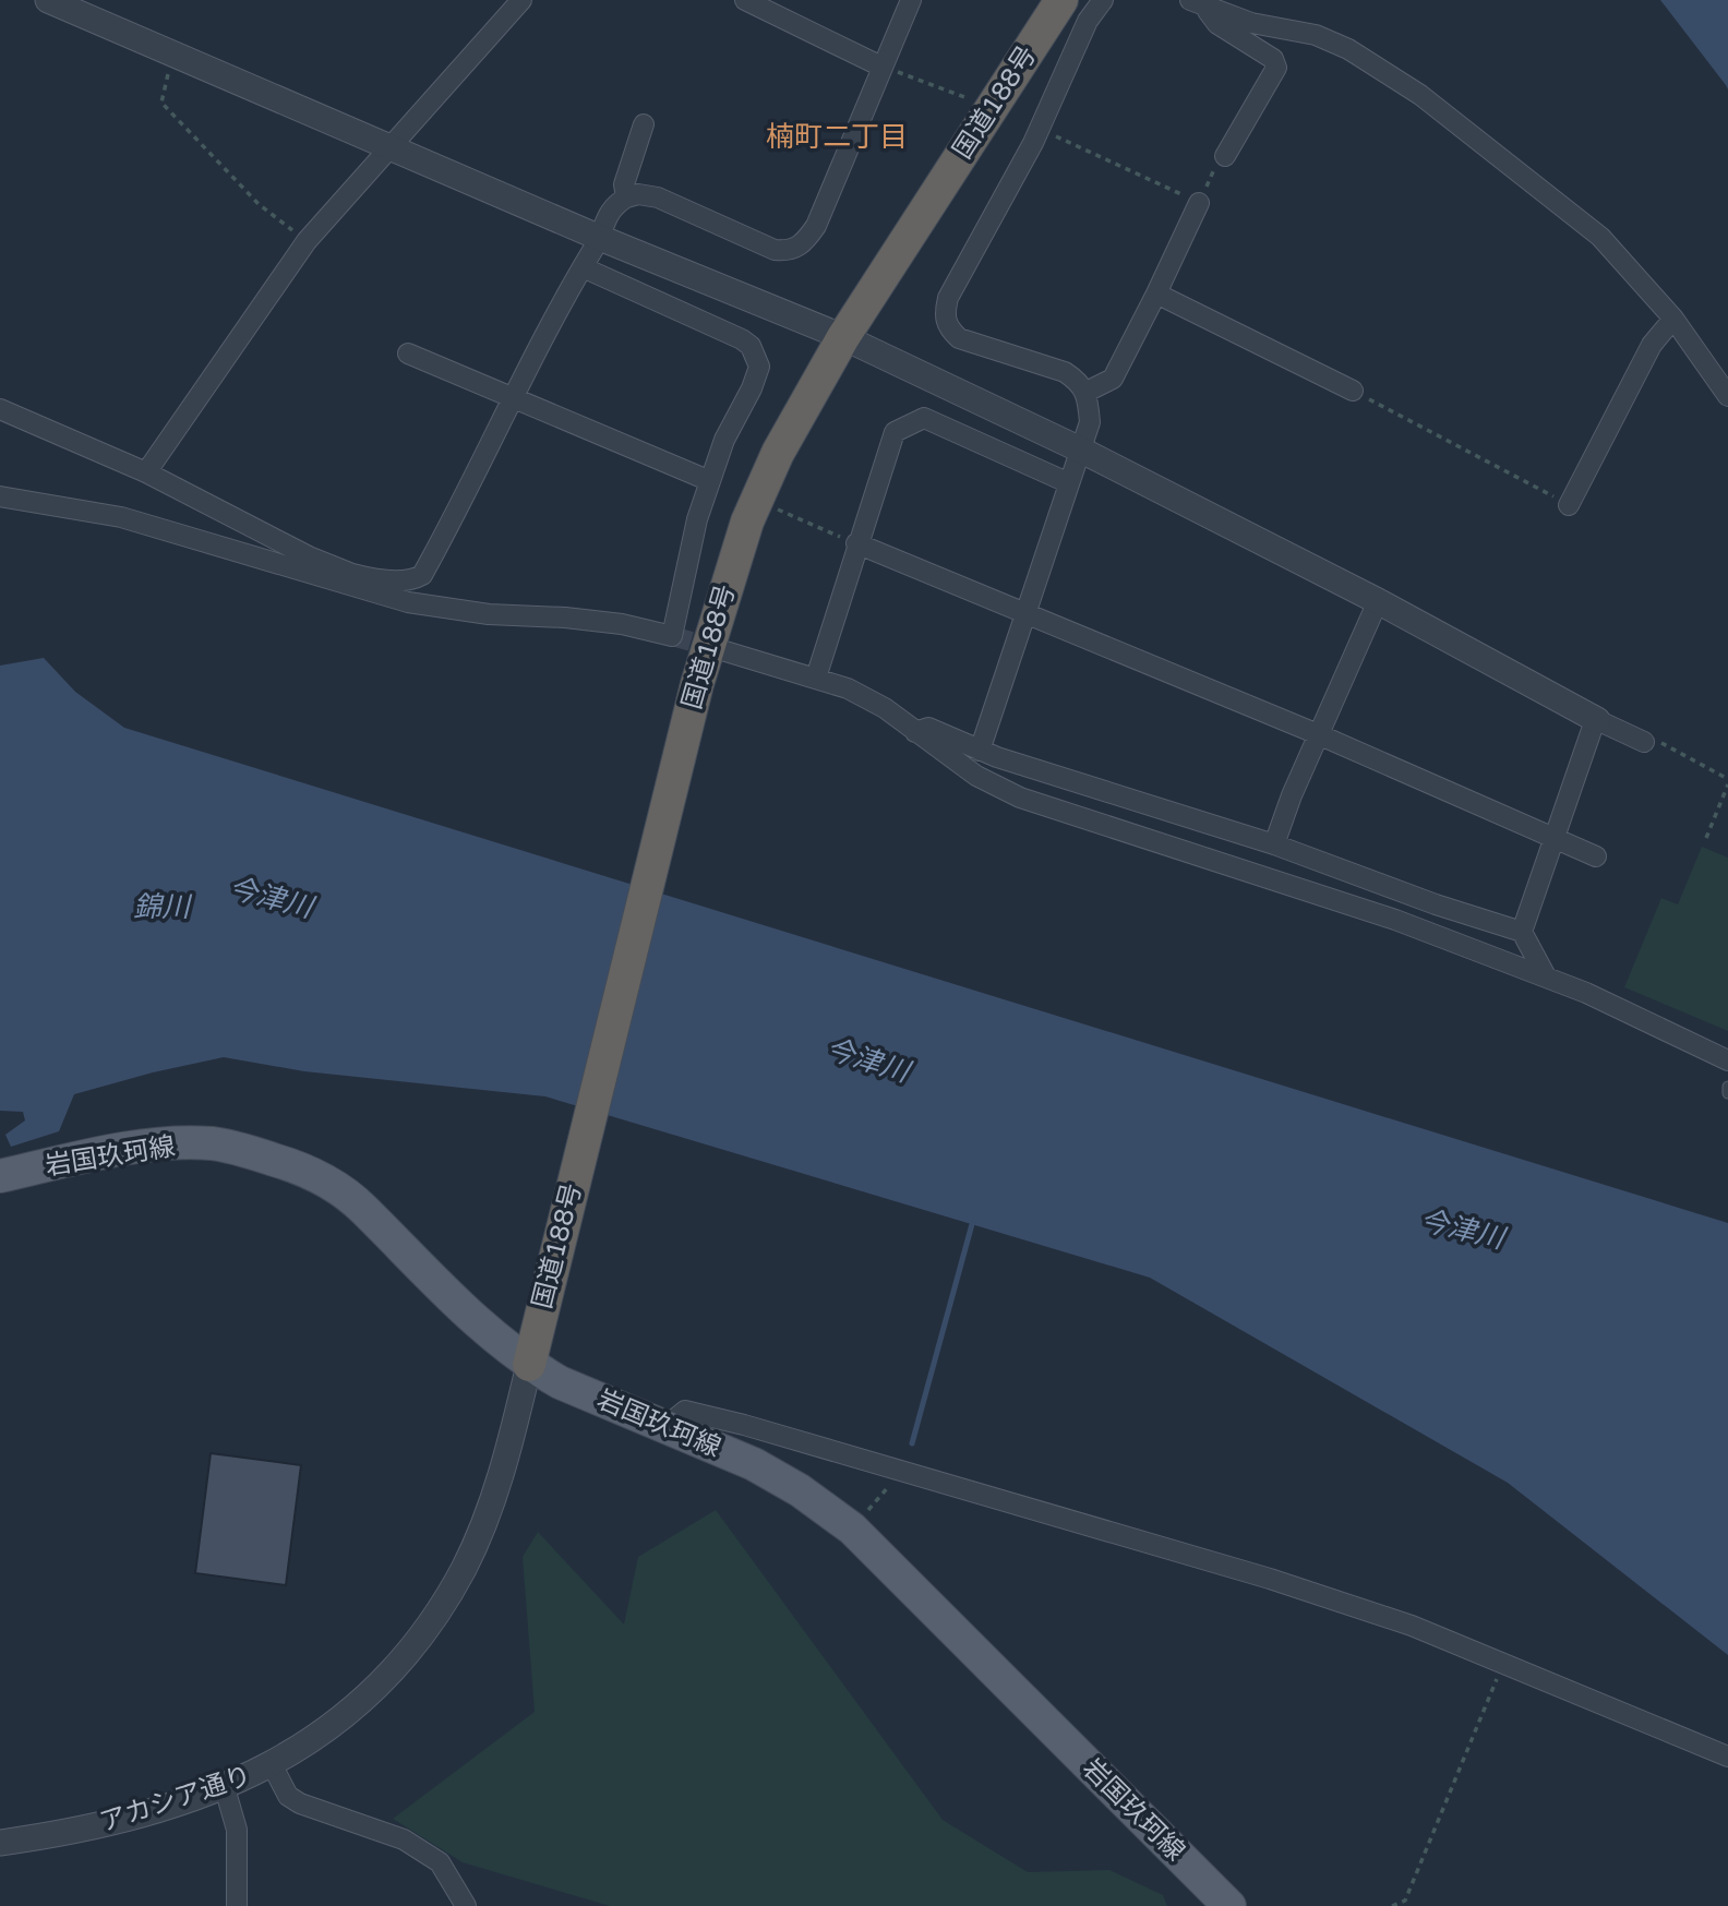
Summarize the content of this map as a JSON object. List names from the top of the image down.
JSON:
{
  "streets": {
    "highway": ["国道188号"],
    "main road": ["岩国玖珂線"],
    "street": ["アカシア通り"]
  },
  "crossings": [
    ["国道188号", "岩国玖珂線"],
    ["国道188号", "アカシア通り"],
    ["岩国玖珂線", "アカシア通り"]
  ],
  "districts": ["楠町二丁目"],
  "water": ["今津川", "錦川"]
}
